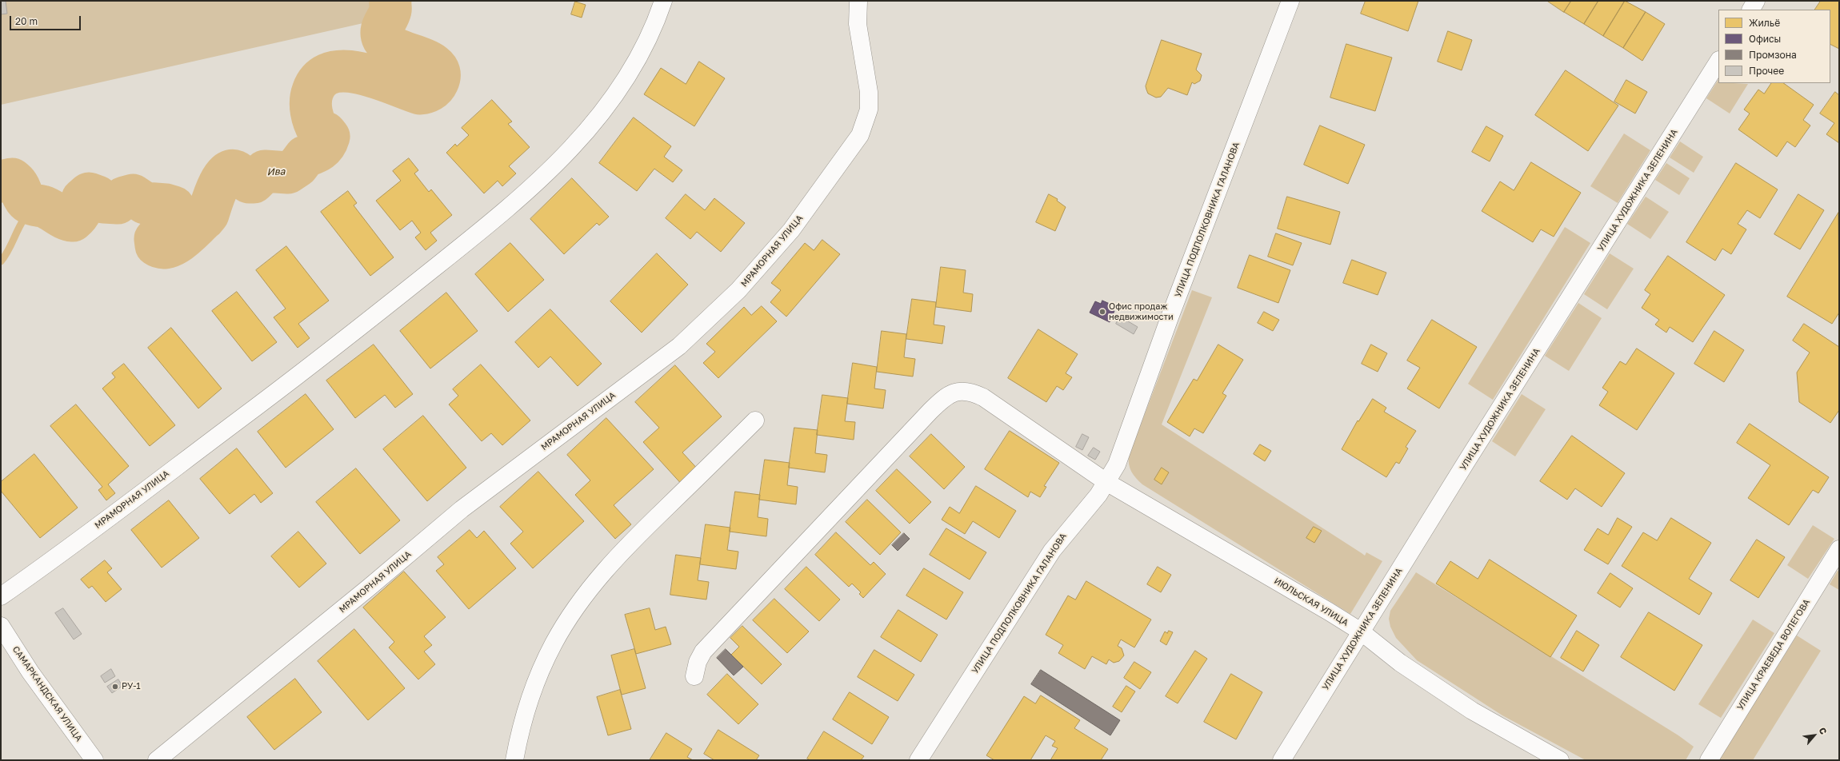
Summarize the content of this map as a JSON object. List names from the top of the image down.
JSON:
{
  "streets": {
    "street": [
      "УЛИЦА ХУДОЖНИКА ЗЕЛЕНИНА",
      "УЛИЦА ПОДПОЛКОВНИКА ГАЛАНОВА",
      "МРАМОРНАЯ УЛИЦА",
      "ИЮЛЬСКАЯ УЛИЦА",
      "УЛИЦА КРАЕВЕДА ВОЛЕГОВА",
      "САМАРКАНДСКАЯ УЛИЦА"
    ]
  },
  "crossings": [
    ["УЛИЦА ХУДОЖНИКА ЗЕЛЕНИНА", "ИЮЛЬСКАЯ УЛИЦА"],
    ["УЛИЦА ПОДПОЛКОВНИКА ГАЛАНОВА", "ИЮЛЬСКАЯ УЛИЦА"]
  ],
  "water": ["Ива"],
  "places": ["Офис продаж недвижимости", "РУ-1"],
  "legend": [
    "Жильё",
    "Офисы",
    "Промзона",
    "Прочее"
  ],
  "scale_bar": "20 m",
  "north": "top right"
}
